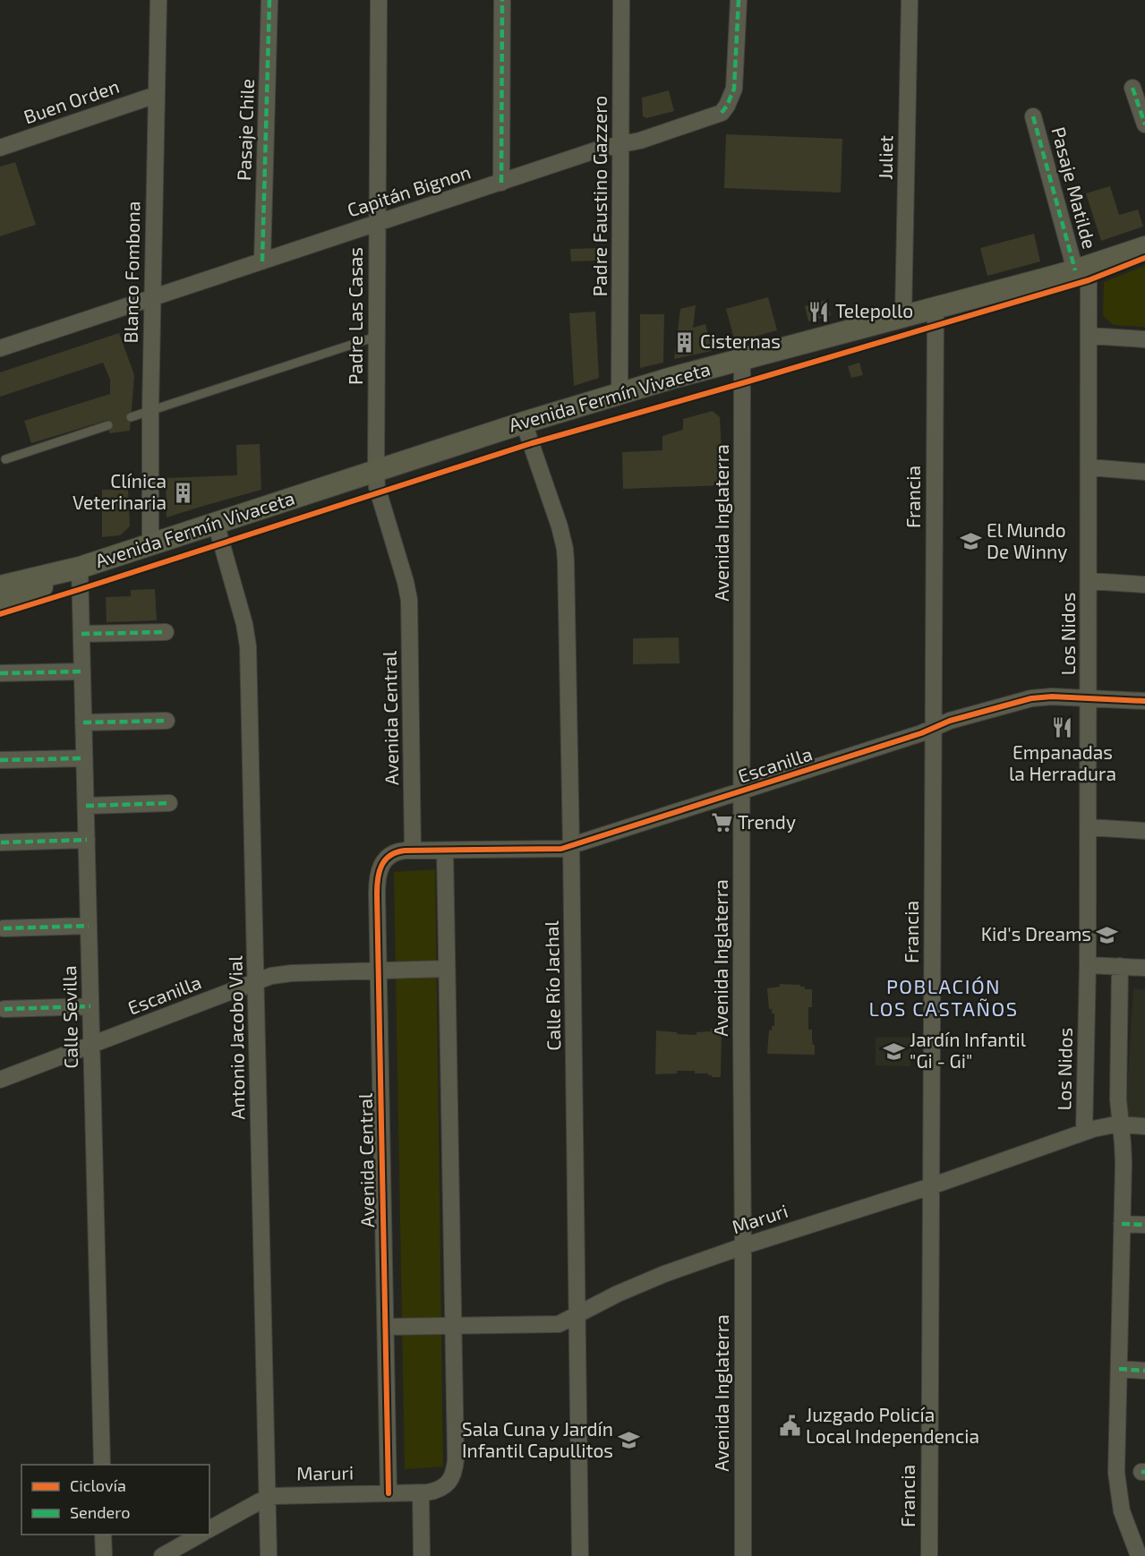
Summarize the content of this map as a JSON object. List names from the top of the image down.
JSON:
{
  "streets": {
    "main road": ["Avenida Fermín Vivaceta"],
    "street": [
      "Buen Orden",
      "Pasaje Chile",
      "Juliet",
      "Pasaje Matilde",
      "Capitán Bignon",
      "Padre Faustino Gazzero",
      "Blanco Fombona",
      "Padre Las Casas",
      "Francia",
      "Avenida Inglaterra",
      "Los Nidos",
      "Avenida Central",
      "Escanilla",
      "Calle Río Jachal",
      "Calle Sevilla",
      "Antonio Jacobo Vial",
      "Maruri"
    ]
  },
  "crossings": [
    ["Buen Orden", "Blanco Fombona"],
    ["Pasaje Chile", "Capitán Bignon"],
    ["Juliet", "Avenida Fermín Vivaceta"],
    ["Pasaje Matilde", "Avenida Fermín Vivaceta"],
    ["Pasaje Matilde", "Los Nidos"],
    ["Capitán Bignon", "Padre Faustino Gazzero"],
    ["Capitán Bignon", "Blanco Fombona"],
    ["Capitán Bignon", "Padre Las Casas"],
    ["Padre Faustino Gazzero", "Avenida Fermín Vivaceta"],
    ["Blanco Fombona", "Avenida Fermín Vivaceta"],
    ["Padre Las Casas", "Avenida Fermín Vivaceta"],
    ["Padre Las Casas", "Avenida Central"],
    ["Avenida Fermín Vivaceta", "Francia"],
    ["Avenida Fermín Vivaceta", "Avenida Inglaterra"],
    ["Avenida Fermín Vivaceta", "Los Nidos"],
    ["Avenida Fermín Vivaceta", "Avenida Central"],
    ["Avenida Fermín Vivaceta", "Calle Río Jachal"],
    ["Avenida Fermín Vivaceta", "Calle Sevilla"],
    ["Avenida Fermín Vivaceta", "Antonio Jacobo Vial"],
    ["Francia", "Escanilla"],
    ["Francia", "Maruri"],
    ["Avenida Inglaterra", "Escanilla"],
    ["Avenida Inglaterra", "Maruri"],
    ["Los Nidos", "Escanilla"],
    ["Los Nidos", "Maruri"],
    ["Avenida Central", "Escanilla"],
    ["Avenida Central", "Maruri"],
    ["Escanilla", "Calle Río Jachal"],
    ["Escanilla", "Calle Sevilla"],
    ["Escanilla", "Antonio Jacobo Vial"],
    ["Calle Río Jachal", "Maruri"],
    ["Antonio Jacobo Vial", "Maruri"]
  ],
  "districts": ["POBLACIÓN LOS CASTAÑOS"],
  "places": {
    "restaurant": ["Telepollo", "Empanadas la Herradura"],
    "building": ["Cisternas", "Clínica Veterinaria"],
    "school or university": [
      "El Mundo De Winny",
      "Kid's Dreams",
      "Jardín Infantil \"Gi - Gi\"",
      "Sala Cuna y Jardín Infantil Capullitos"
    ],
    "supermarket": ["Trendy"],
    "public building": ["Juzgado Policía Local Independencia"]
  },
  "legend": ["Ciclovía", "Sendero"]
}
